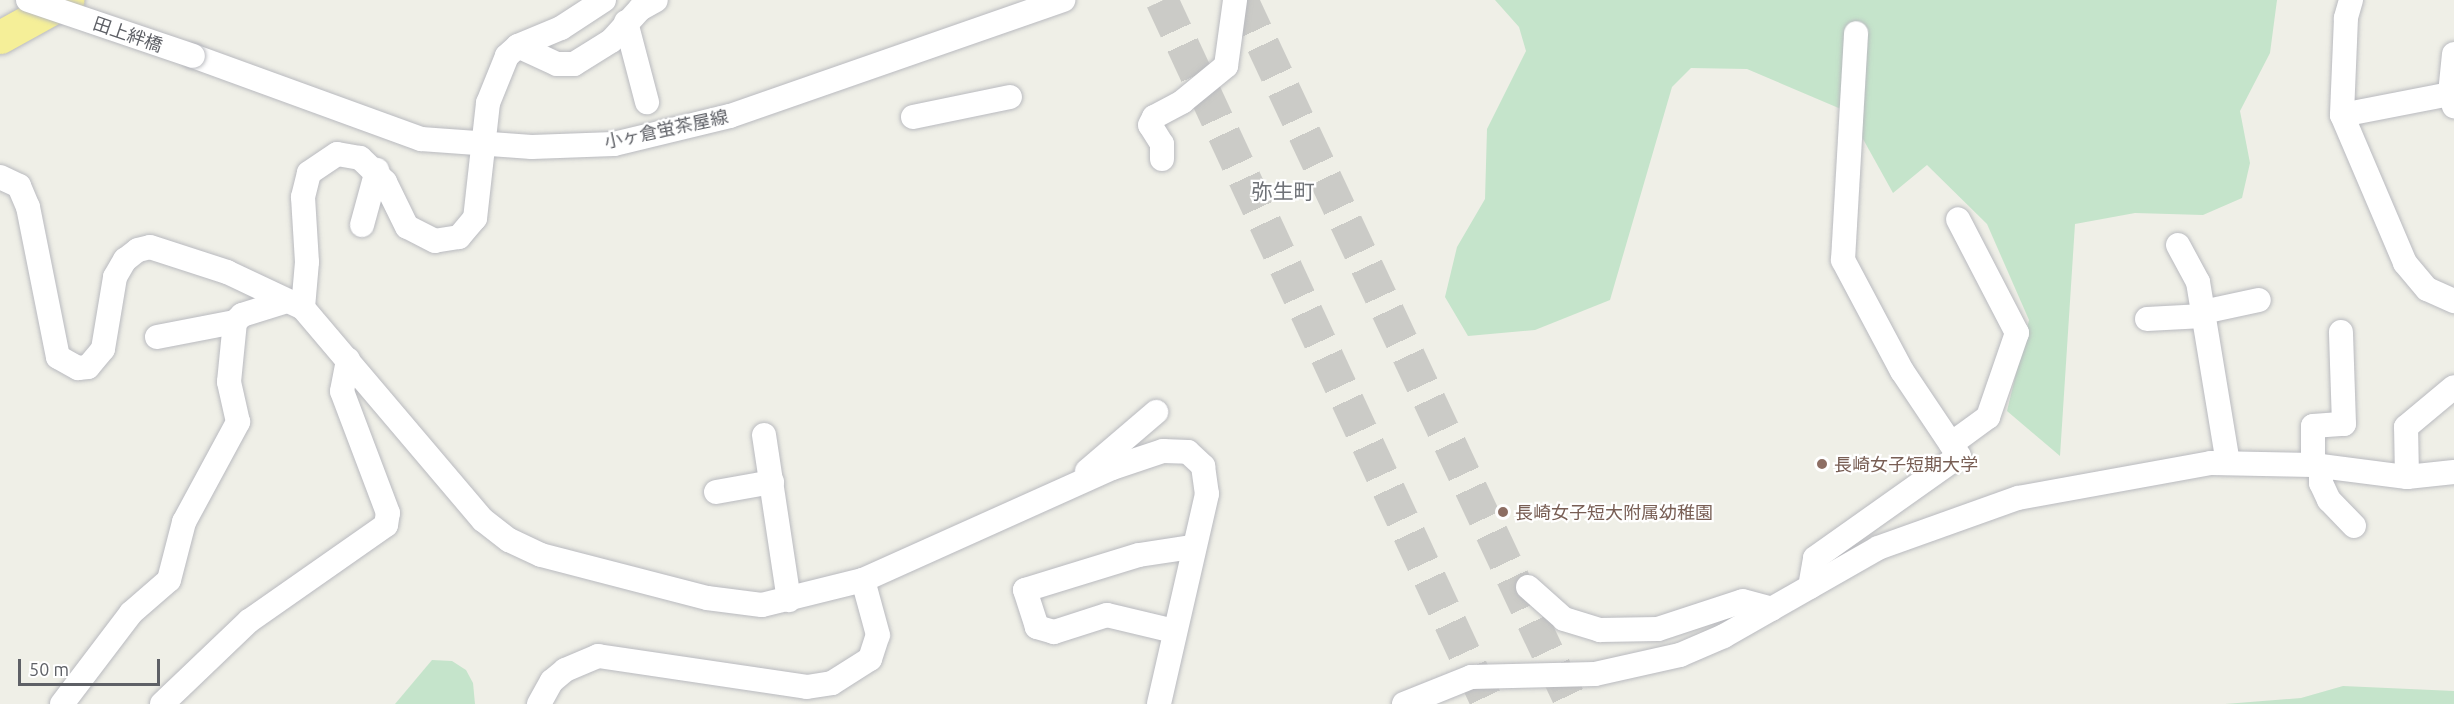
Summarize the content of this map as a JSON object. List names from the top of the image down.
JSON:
{
  "streets": {
    "street": ["田上絆橋", "小ヶ倉蛍茶屋線"]
  },
  "crossings": [
    ["田上絆橋", "小ヶ倉蛍茶屋線"]
  ],
  "districts": ["弥生町"],
  "places": ["長崎女子短期大学", "長崎女子短大附属幼稚園"],
  "scale_bar": "50 m"
}
